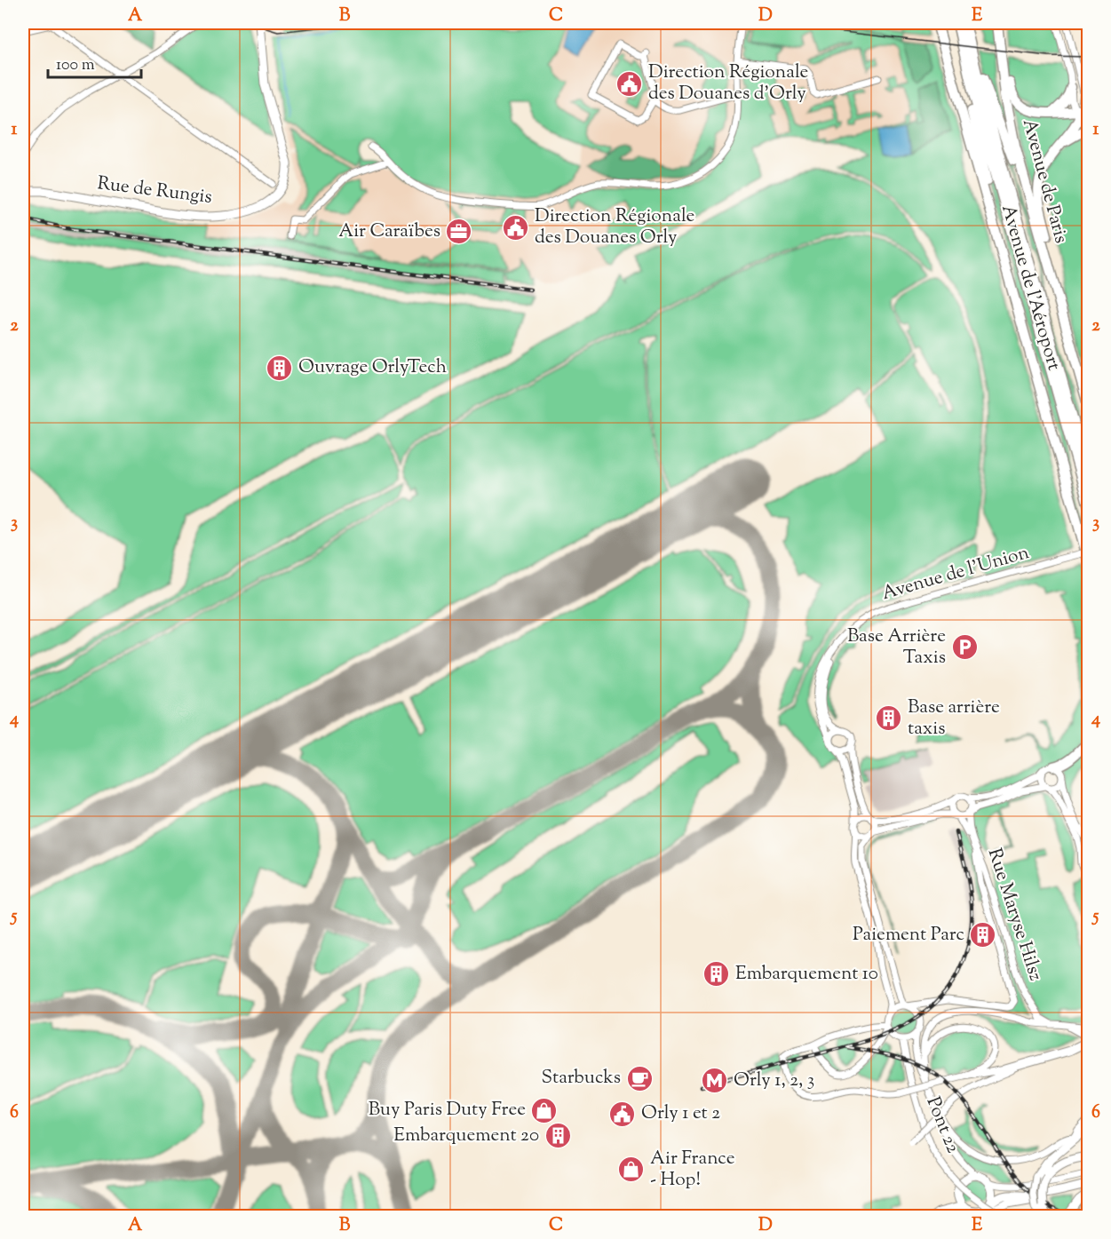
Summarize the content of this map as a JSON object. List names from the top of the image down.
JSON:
{
  "streets": {
    "highway": ["Avenue de Paris", "Avenue de l'Aéroport"],
    "main road": ["Rue de Rungis"],
    "street": ["Avenue de l'Union", "Rue Maryse Hilsz", "Pont 22"]
  },
  "crossings": [
    ["Avenue de l'Union", "Rue Maryse Hilsz"],
    ["Avenue de l'Union", "Pont 22"],
    ["Rue Maryse Hilsz", "Pont 22"]
  ],
  "places": {
    "public building": ["Direction Régionale des Douanes d'Orly", "Direction Régionale des Douanes Orly", "Orly 1 et 2"],
    "office": ["Air Caraïbes"],
    "building": [
      "Ouvrage OrlyTech",
      "Base arrière taxis",
      "Paiement Parc",
      "Embarquement 10",
      "Embarquement 20"
    ],
    "parking": ["Base Arrière Taxis"],
    "cafe": ["Starbucks"],
    "metro station": ["Orly 1, 2, 3"],
    "shop": ["Buy Paris Duty Free", "Air France - Hop!"]
  },
  "scale_bar": "100 m",
  "grid": {
    "columns": [
      "A",
      "B",
      "C",
      "D",
      "E"
    ],
    "rows": [
      "1",
      "2",
      "3",
      "4",
      "5",
      "6"
    ]
  }
}
